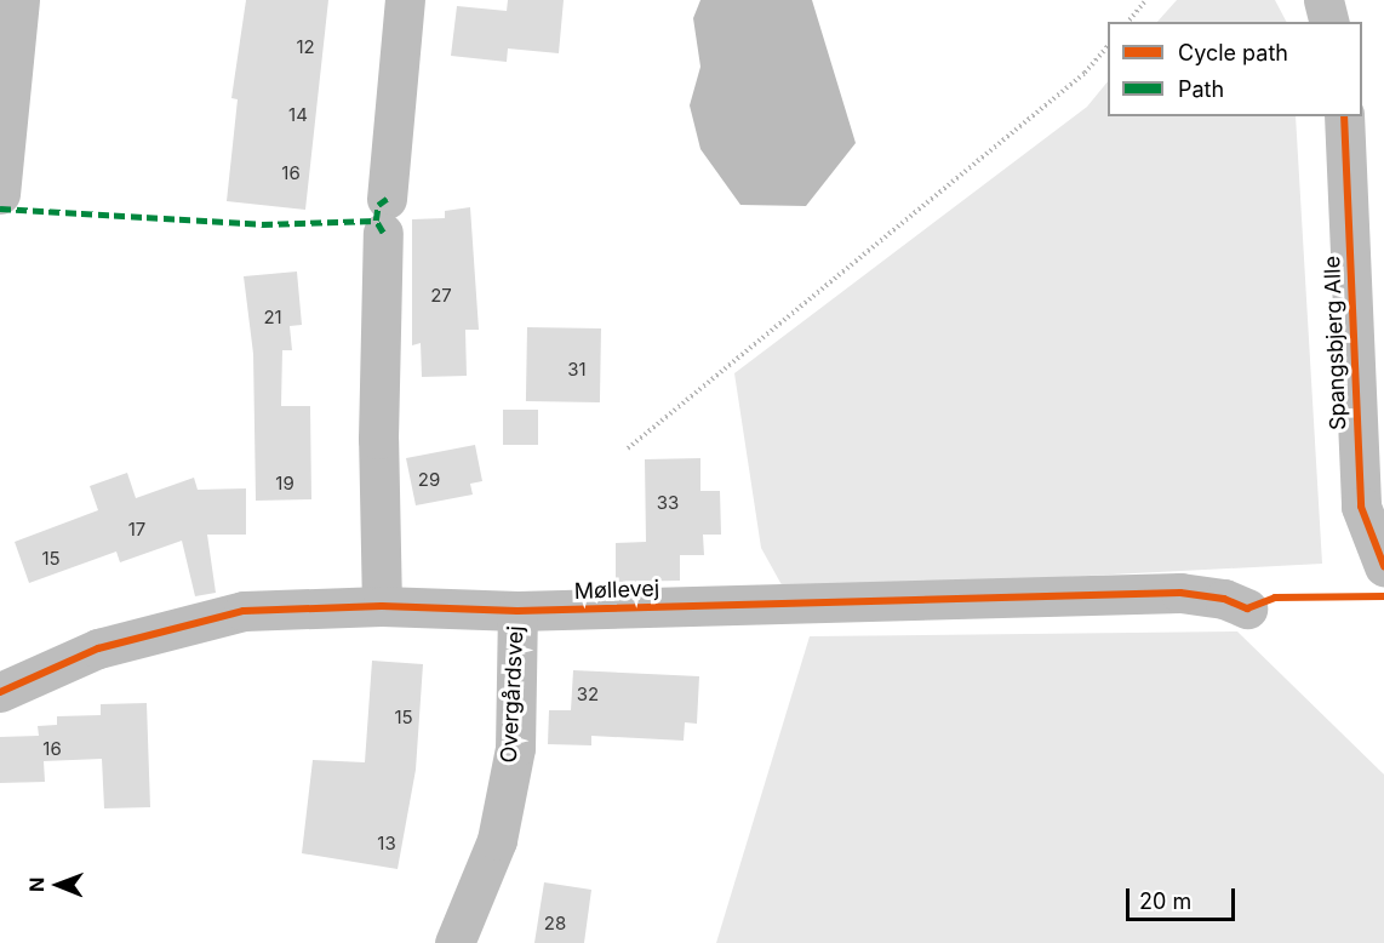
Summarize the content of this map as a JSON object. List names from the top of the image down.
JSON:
{
  "streets": {
    "street": ["Spangsbjerg Alle", "Møllevej", "Overgårdsvej"]
  },
  "crossings": [
    ["Møllevej", "Overgårdsvej"]
  ],
  "house_numbers": [
    "12",
    "14",
    "16",
    "27",
    "21",
    "31",
    "29",
    "19",
    "33",
    "17",
    "15",
    "32",
    "15",
    "16",
    "13",
    "28"
  ],
  "legend": ["Cycle path", "Path"],
  "scale_bar": "20 m",
  "north": "left"
}
